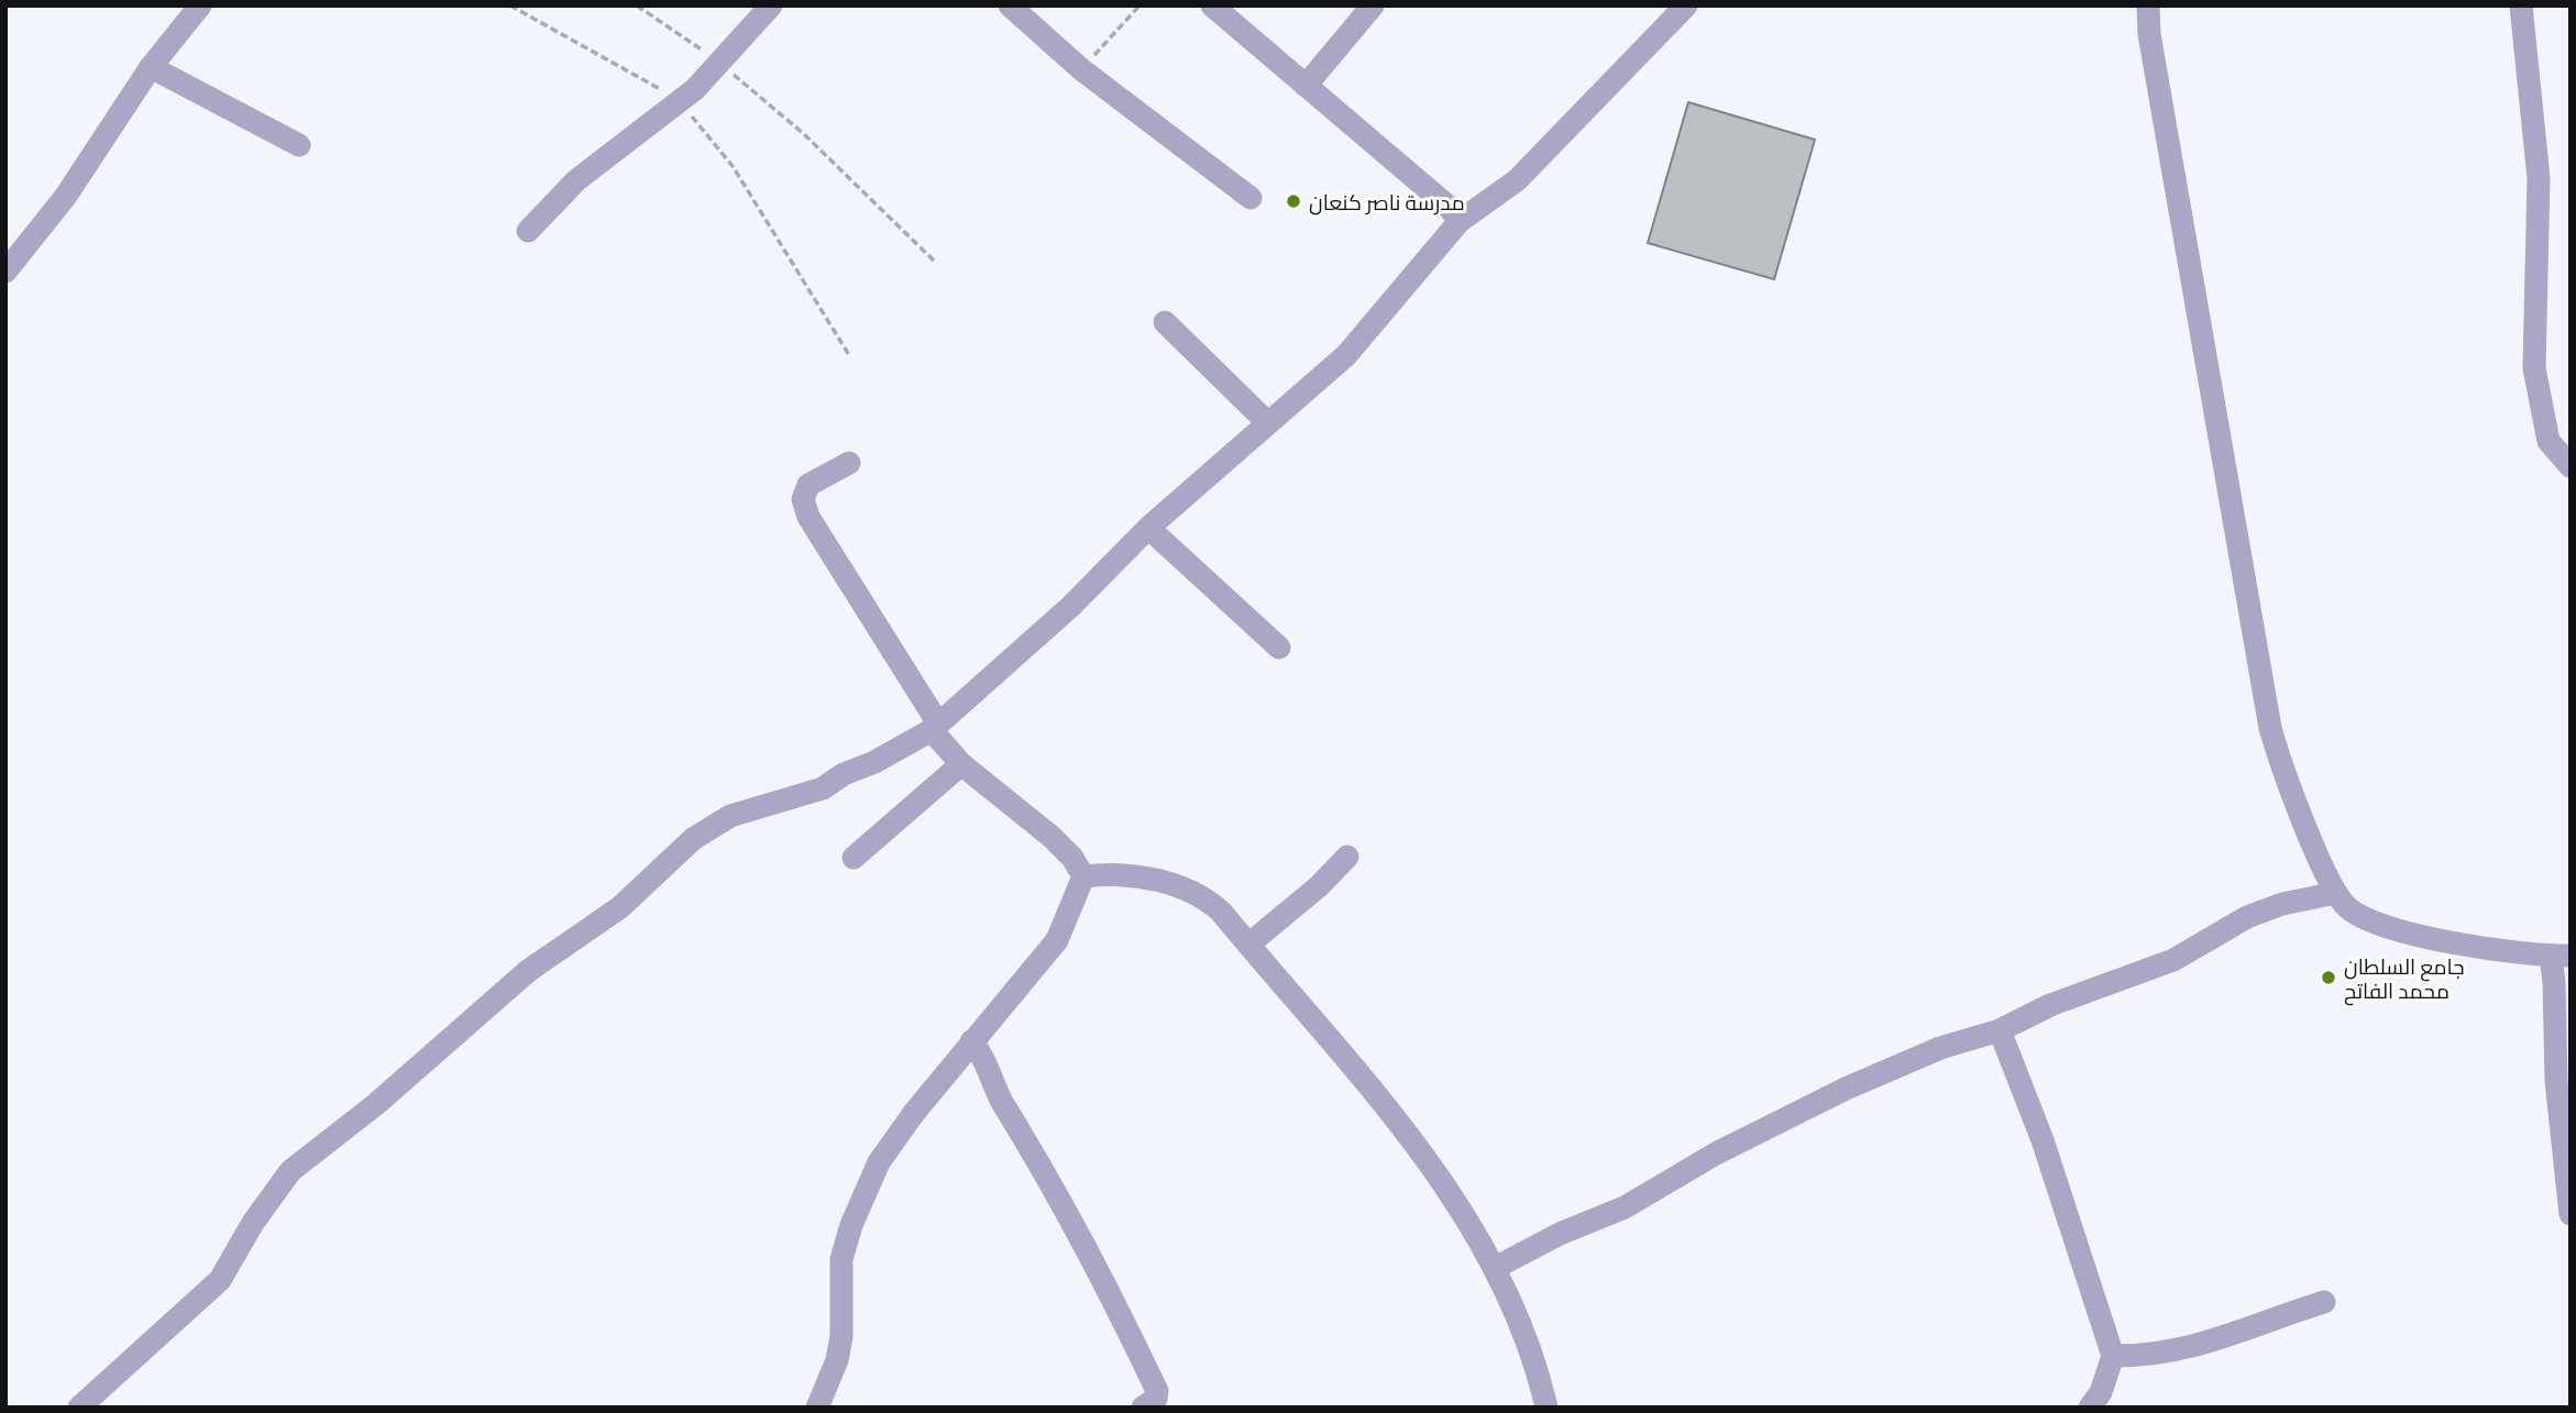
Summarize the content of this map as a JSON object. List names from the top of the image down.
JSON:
{
  "places": ["مدرسة ناصر كنعان", "جامع السلطان محمد الفاتح"]
}
